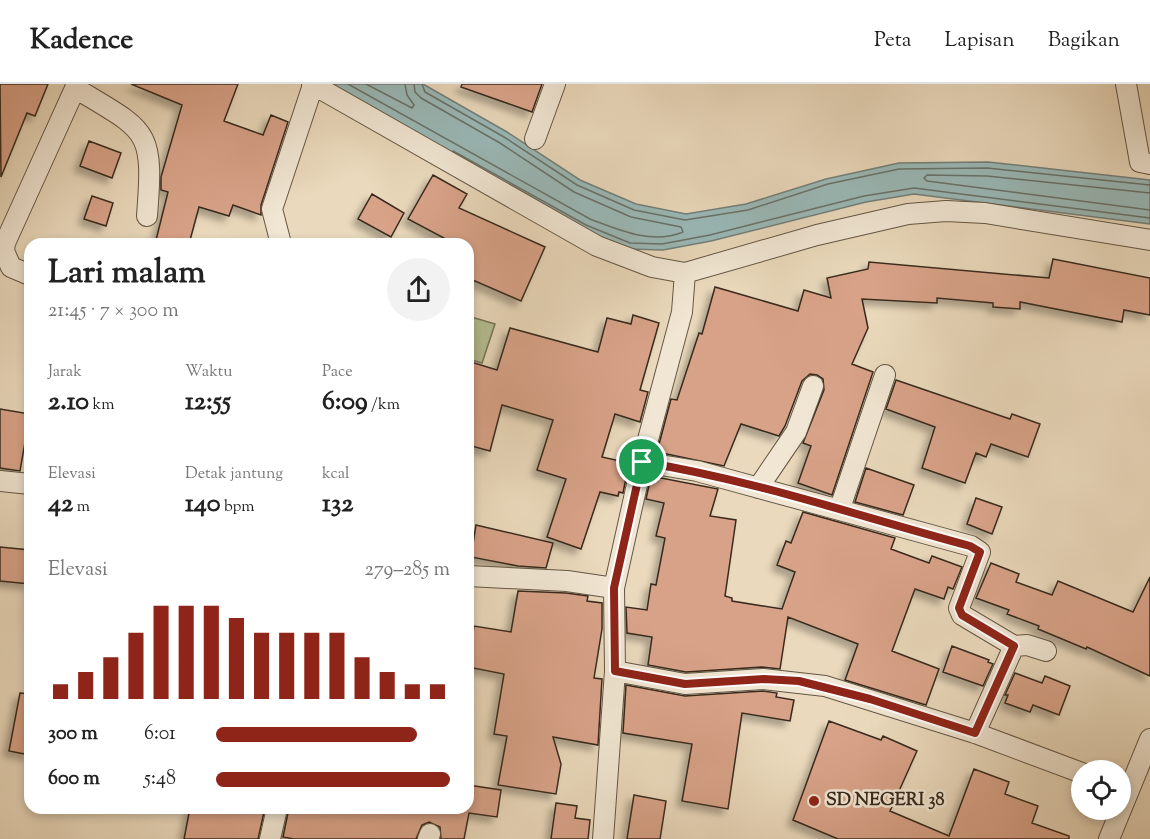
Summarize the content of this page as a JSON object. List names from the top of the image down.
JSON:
{
  "places": ["SD NEGERI 38"],
  "page": {
    "header": "Kadence",
    "nav": ["Peta", "Lapisan", "Bagikan"],
    "heading": ["Lari malam", "21:45 · 7 × 300 m"],
    "stats": [
      ["Jarak", "2.10 km"],
      ["Waktu", "12:55"],
      ["Pace", "6:09 /km"],
      ["Elevasi", "42 m"],
      ["Detak jantung", "140 bpm"],
      ["kcal", "132"]
    ],
    "chart": ["Elevasi", "279–285 m"],
    "list": [
      {
        "name": "300 m",
        "note": "6:01"
      },
      {
        "name": "600 m",
        "note": "5:48"
      }
    ]
  }
}
